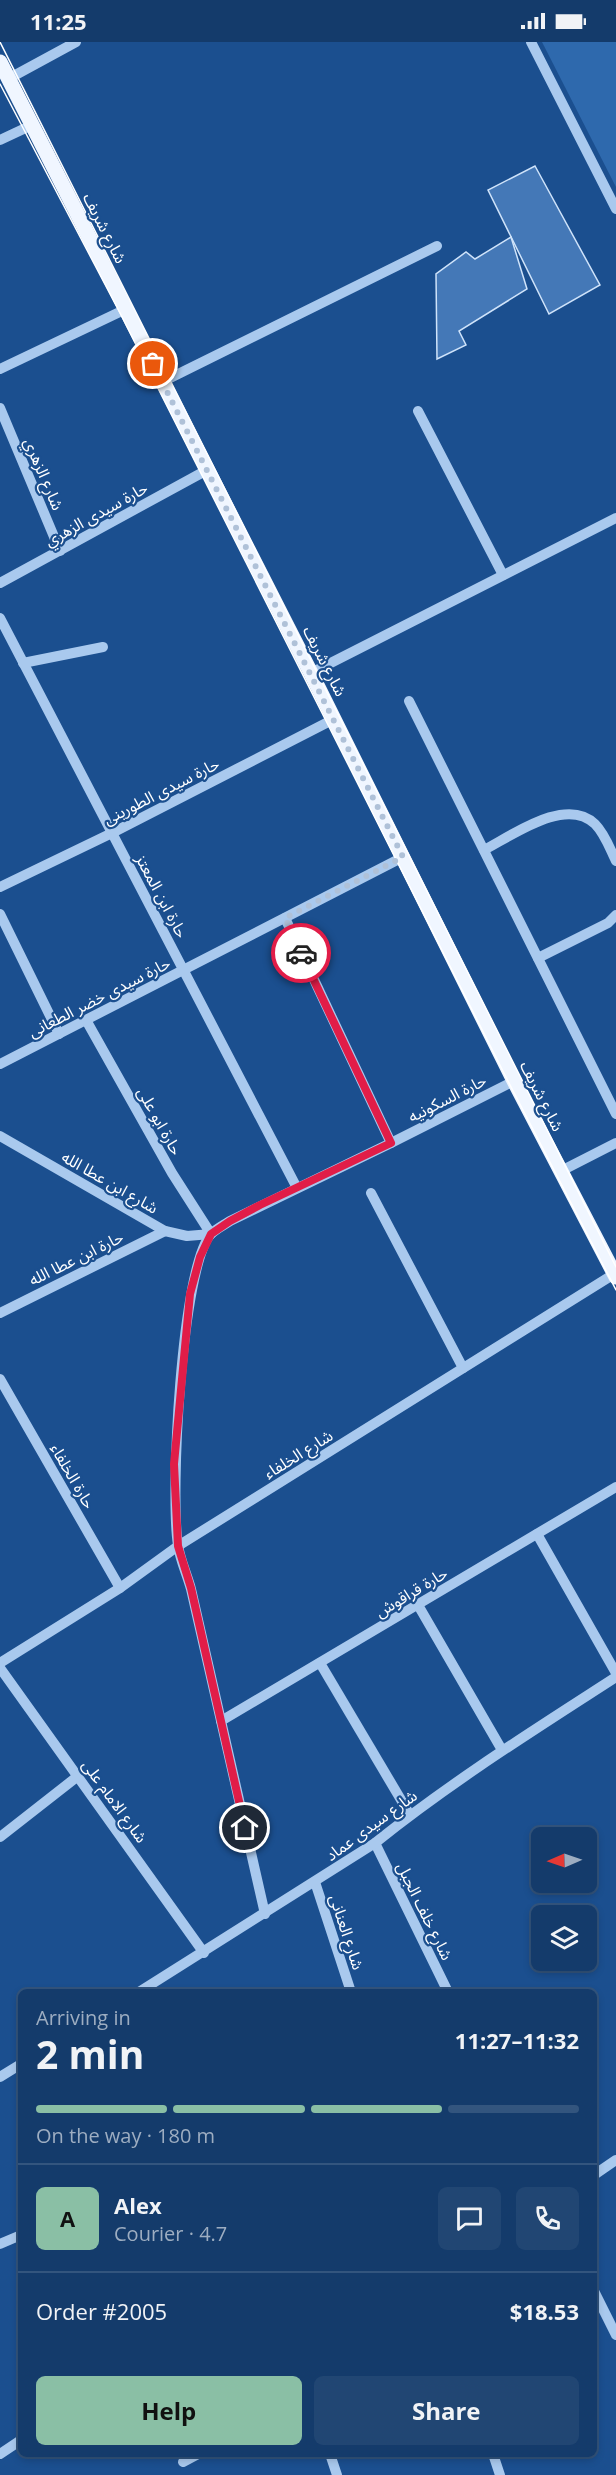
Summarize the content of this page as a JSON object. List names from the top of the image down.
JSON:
{
  "streets": {
    "main road": ["شارع شريف"],
    "street": [
      "شارع الزهري",
      "حارة سيدى الزهري",
      "حارة سيدى الطورينى",
      "حارة ابن المعتز",
      "حارة سيدى خضر الطعانى",
      "حارة السكونيه",
      "حارة ابو على",
      "شارع ابن عطا الله",
      "حارة ابن عطا الله",
      "شارع الخلفاء",
      "حارة الخلفاء",
      "حارة قراقوش",
      "شارع الامام على",
      "شارع سيدى عماد",
      "شارع خلف الجبل",
      "شارع العنانى"
    ]
  },
  "crossings": [
    ["شارع شريف", "حارة سيدى الزهري"],
    ["شارع شريف", "حارة سيدى الطورينى"],
    ["شارع شريف", "حارة سيدى خضر الطعانى"],
    ["شارع شريف", "حارة السكونيه"],
    ["شارع شريف", "شارع الخلفاء"],
    ["شارع الزهري", "حارة سيدى الزهري"],
    ["حارة سيدى الطورينى", "حارة ابن المعتز"],
    ["حارة ابن المعتز", "حارة سيدى خضر الطعانى"],
    ["حارة ابن المعتز", "حارة السكونيه"],
    ["حارة سيدى خضر الطعانى", "حارة ابو على"],
    ["حارة السكونيه", "حارة ابو على"],
    ["حارة السكونيه", "شارع ابن عطا الله"],
    ["حارة ابو على", "شارع ابن عطا الله"],
    ["شارع ابن عطا الله", "حارة ابن عطا الله"],
    ["شارع الخلفاء", "حارة الخلفاء"],
    ["شارع الامام على", "شارع سيدى عماد"],
    ["شارع سيدى عماد", "شارع خلف الجبل"],
    ["شارع سيدى عماد", "شارع العنانى"]
  ],
  "north": "left",
  "page": {
    "status": "11:25",
    "heading": ["2 min", "Arriving in", "11:27–11:32"],
    "panel": [
      "Alex",
      "Courier · 4.7",
      "Order #2005",
      "$18.53"
    ],
    "bar": "On the way · 180 m",
    "round": "A",
    "buttons": ["Help", "Share"]
  }
}
